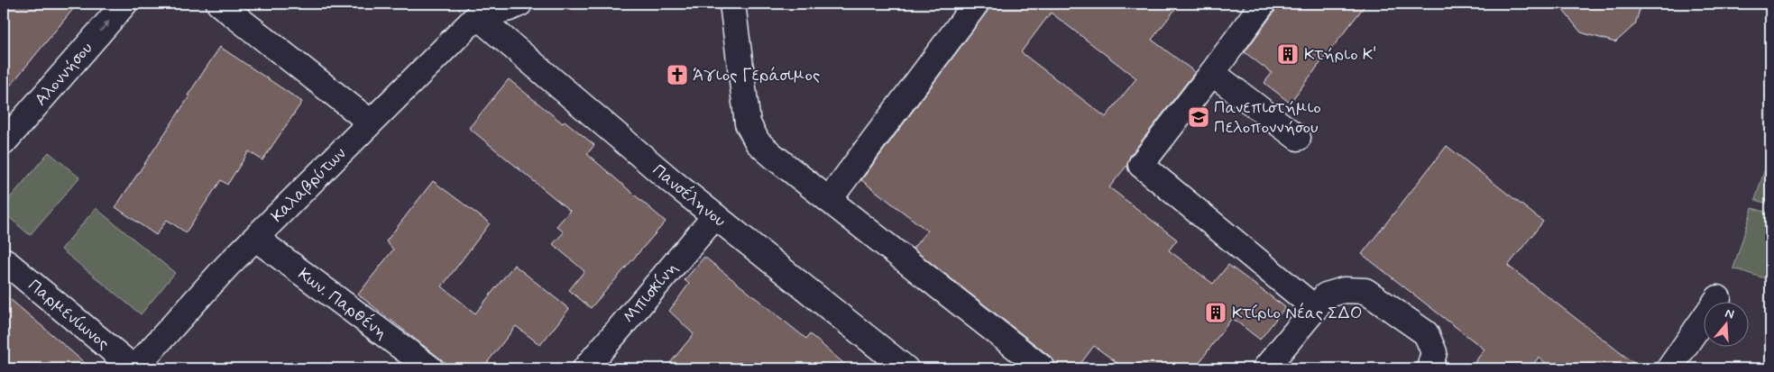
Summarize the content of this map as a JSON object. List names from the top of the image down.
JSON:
{
  "streets": {
    "street": [
      "Αλοννήσου",
      "Καλαβρύτων",
      "Πανσέληνου",
      "Μπισκίνη",
      "Κων. Παρθένη",
      "Παρμενίωνος"
    ]
  },
  "crossings": [
    ["Καλαβρύτων", "Πανσέληνου"],
    ["Καλαβρύτων", "Κων. Παρθένη"],
    ["Καλαβρύτων", "Παρμενίωνος"],
    ["Πανσέληνου", "Μπισκίνη"]
  ],
  "one_way": ["Αλοννήσου"],
  "places": {
    "building": ["Κτήριο Κ'", "Κτίριο Νέας ΣΔΟ"],
    "church": ["Άγιος Γεράσιμος"],
    "school or university": ["Πανεπιστήμιο Πελοποννήσου"]
  },
  "north": "top"
}
